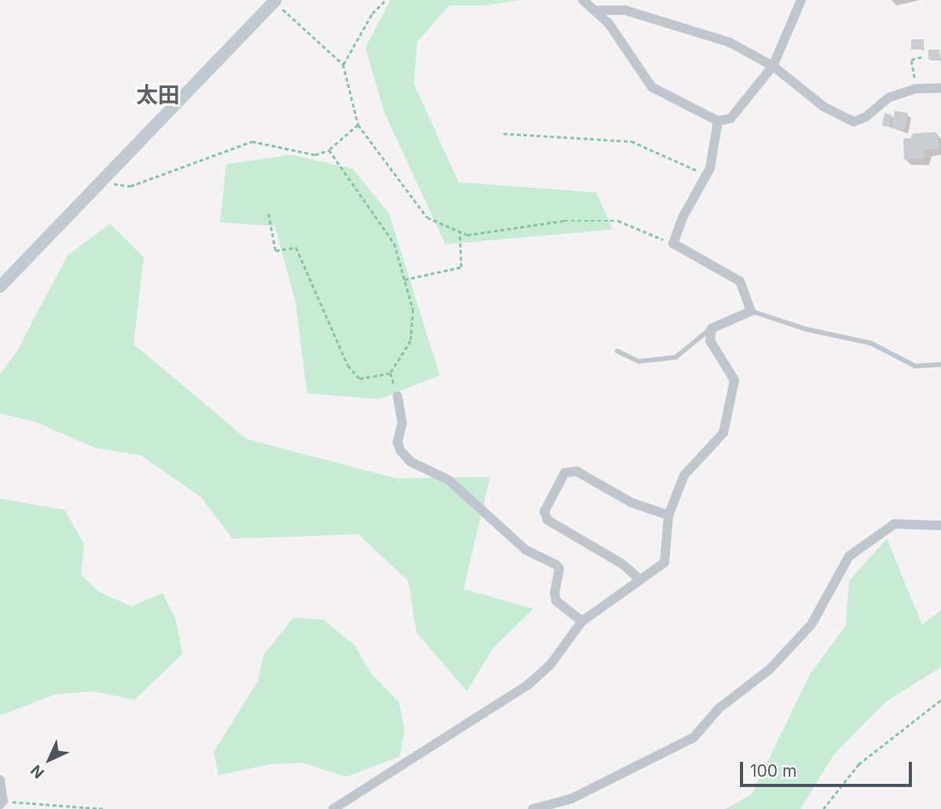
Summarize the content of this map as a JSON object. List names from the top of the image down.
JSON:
{
  "districts": ["太田"],
  "scale_bar": "100 m",
  "north": "bottom left"
}
